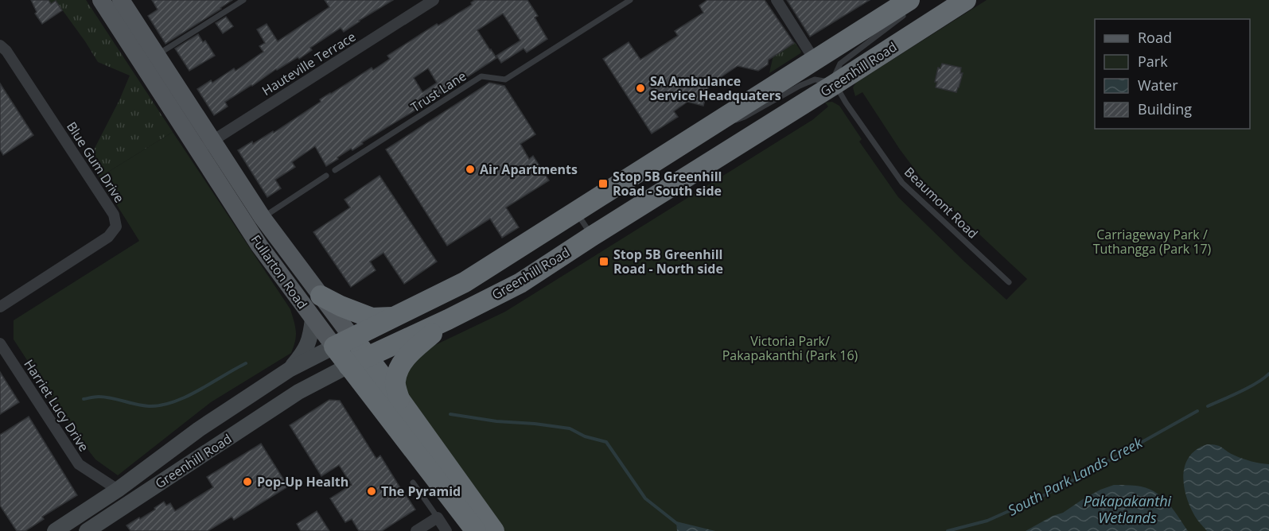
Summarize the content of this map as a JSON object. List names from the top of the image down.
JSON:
{
  "streets": {
    "highway": ["Greenhill Road", "Fullarton Road"],
    "street": ["Hauteville Terrace", "Blue Gum Drive", "Harriet Lucy Drive"],
    "lane": ["Trust Lane", "Beaumont Road"]
  },
  "crossings": [
    ["Hauteville Terrace", "Fullarton Road"],
    ["Greenhill Road", "Beaumont Road"],
    ["Greenhill Road", "Fullarton Road"],
    ["Greenhill Road", "Harriet Lucy Drive"]
  ],
  "water": ["South Park Lands Creek", "Pakapakanthi Wetlands"],
  "parks": ["Carriageway Park / Tuthangga (Park 17)", "Victoria Park/ Pakapakanthi (Park 16)"],
  "places": {
    "other": [
      "SA Ambulance Service Headquaters",
      "Air Apartments",
      "Pop-Up Health",
      "The Pyramid"
    ],
    "transit": ["Stop 5B Greenhill Road - South side", "Stop 5B Greenhill Road - North side"]
  },
  "legend": [
    "Road",
    "Park",
    "Water",
    "Building"
  ]
}
